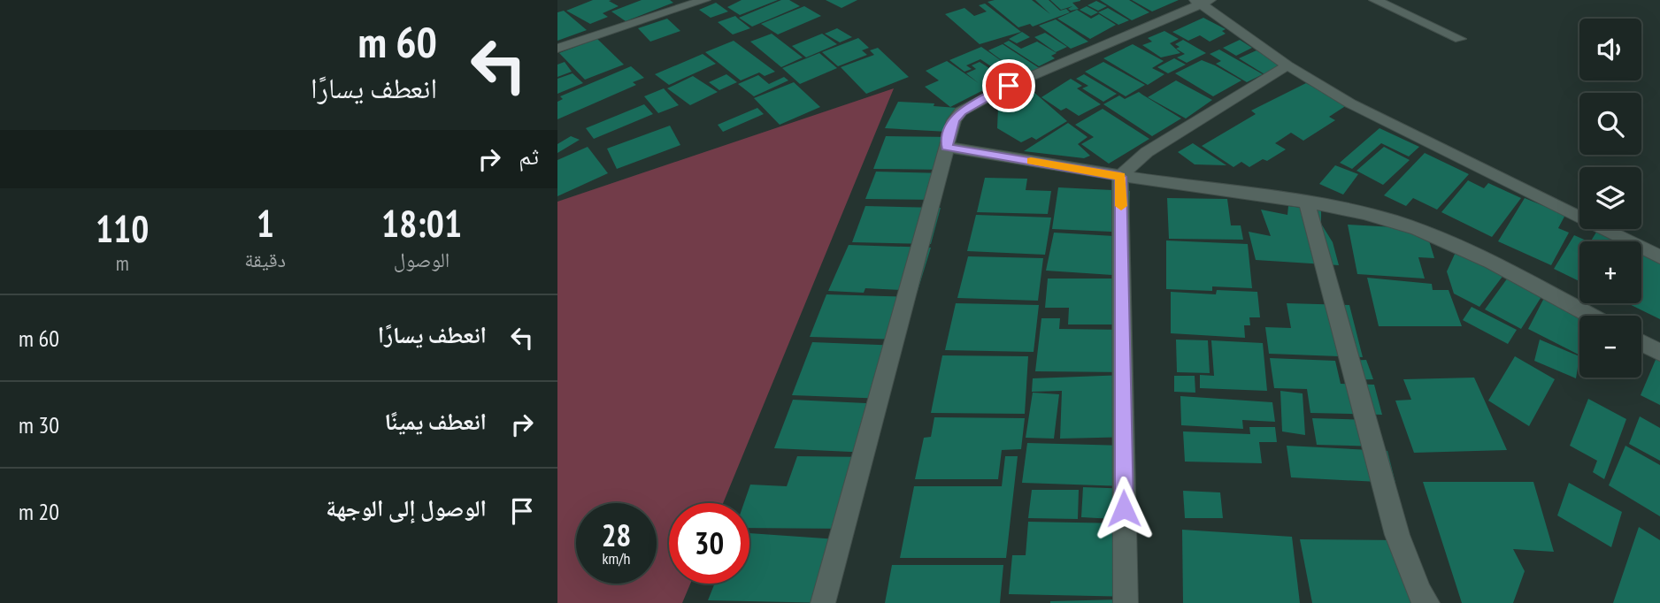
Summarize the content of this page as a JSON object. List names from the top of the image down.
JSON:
{
  "page": {
    "turn": ["60 m", "انعطف يسارًا"],
    "map_buttons": ["+", "−"],
    "then": "ثم",
    "eta": [
      "18:01",
      "الوصول",
      "1",
      "دقيقة",
      "110",
      "m"
    ],
    "list": [
      {
        "name": "انعطف يسارًا",
        "value": "60 m"
      },
      {
        "name": "انعطف يمينًا",
        "value": "30 m"
      },
      {
        "name": "الوصول إلى الوجهة",
        "value": "20 m"
      }
    ],
    "speed": "28 km/h",
    "limit": "30"
  }
}
